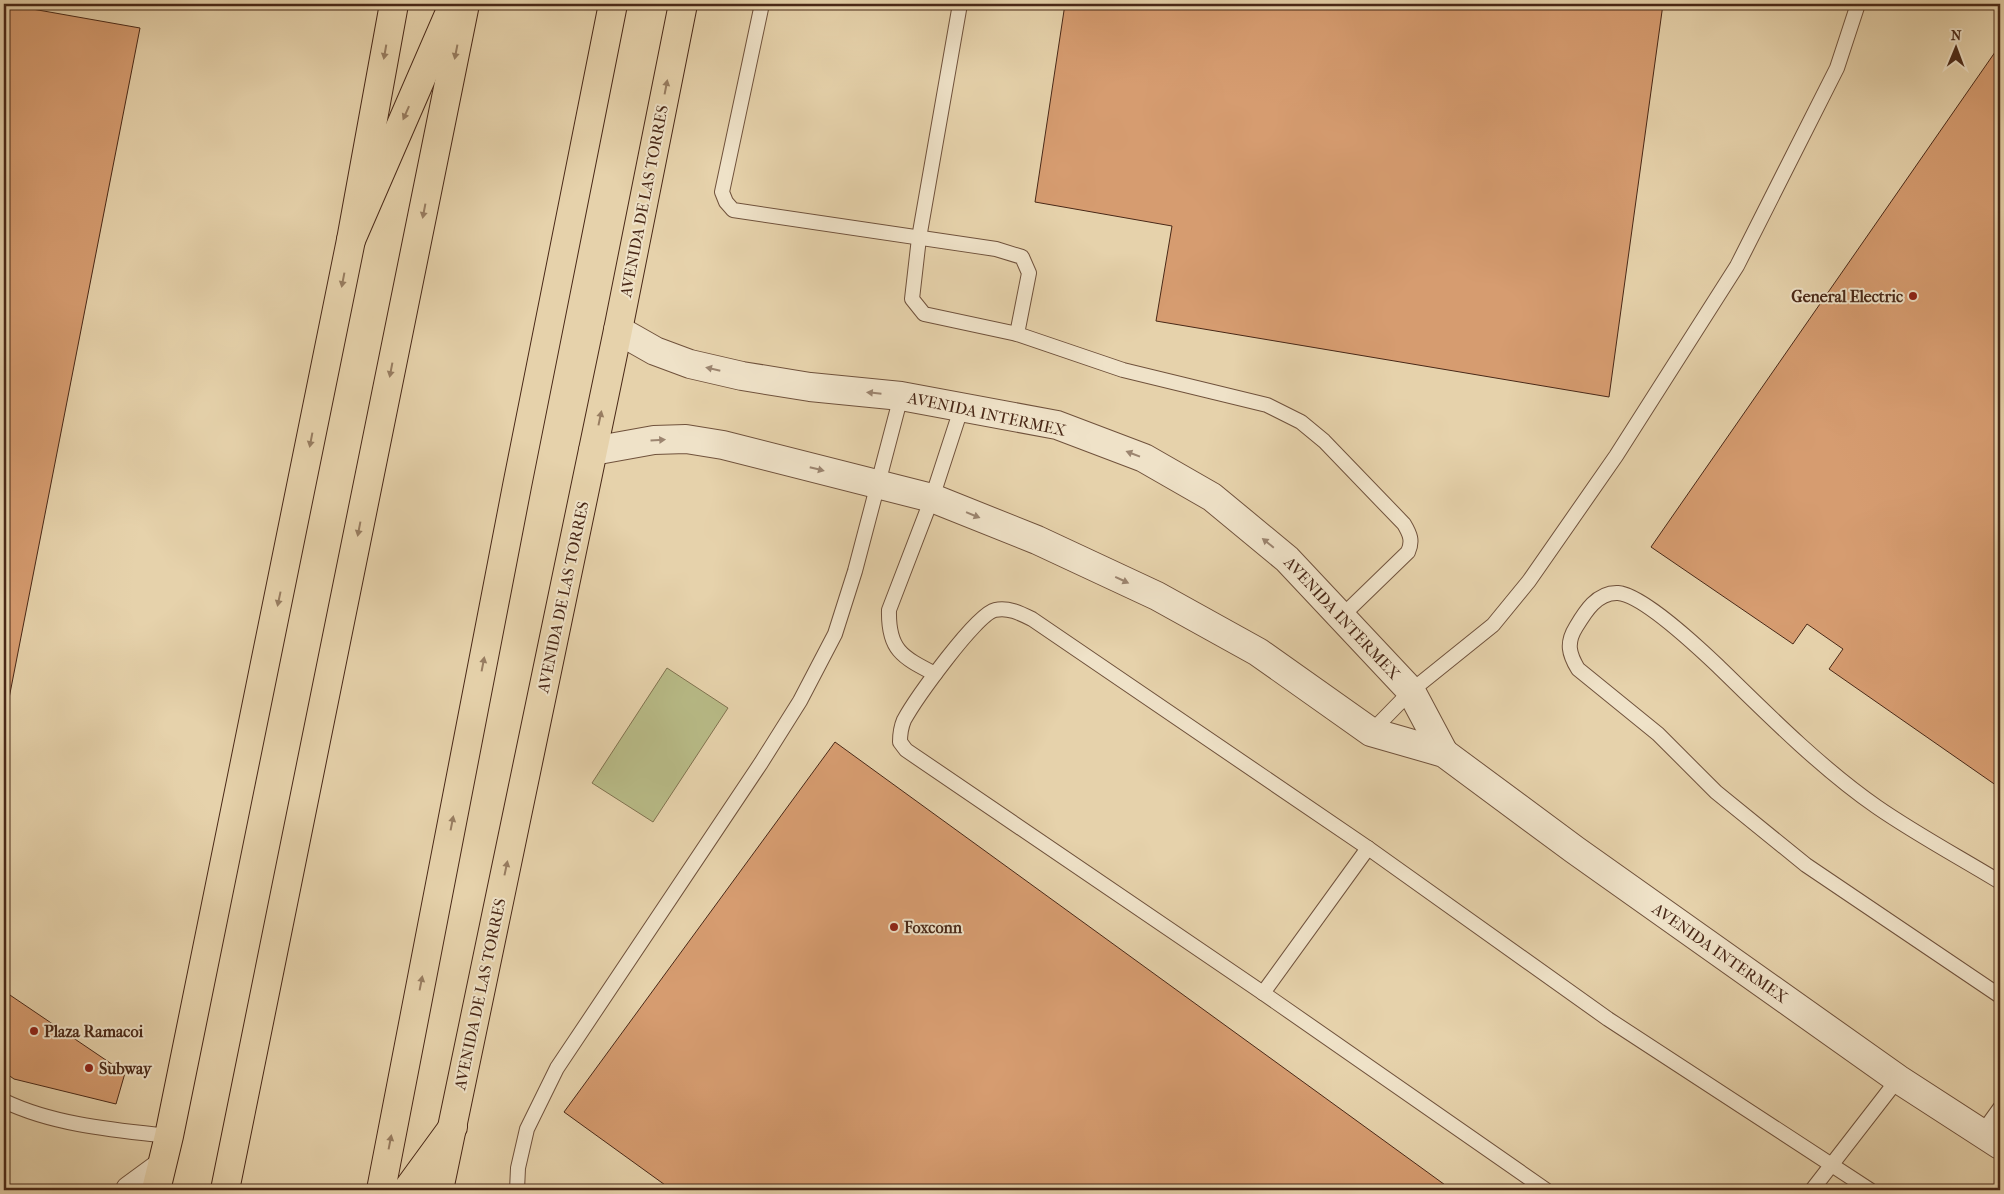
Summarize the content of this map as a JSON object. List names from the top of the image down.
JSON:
{
  "streets": {
    "main road": ["AVENIDA DE LAS TORRES"],
    "street": ["AVENIDA INTERMEX"]
  },
  "crossings": [
    ["AVENIDA DE LAS TORRES", "AVENIDA INTERMEX"]
  ],
  "places": [
    "General Electric",
    "Foxconn",
    "Plaza Ramacoi",
    "Subway"
  ],
  "north": "top"
}
